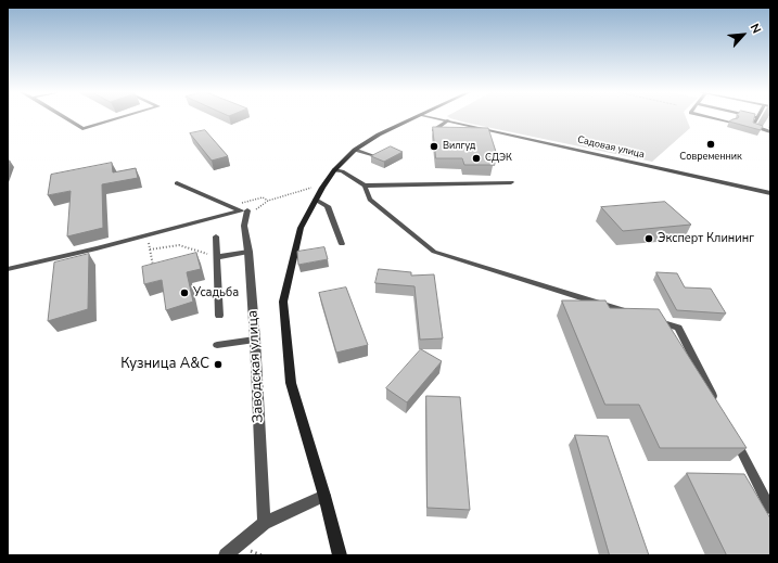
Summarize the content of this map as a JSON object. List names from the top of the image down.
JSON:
{
  "streets": {
    "street": ["Садовая улица", "Заводская улица"]
  },
  "places": [
    "Современник",
    "Вилгуд",
    "СДЭК",
    "Эксперт Клининг",
    "Усадьба",
    "Кузница А&С"
  ],
  "north": "top right"
}
